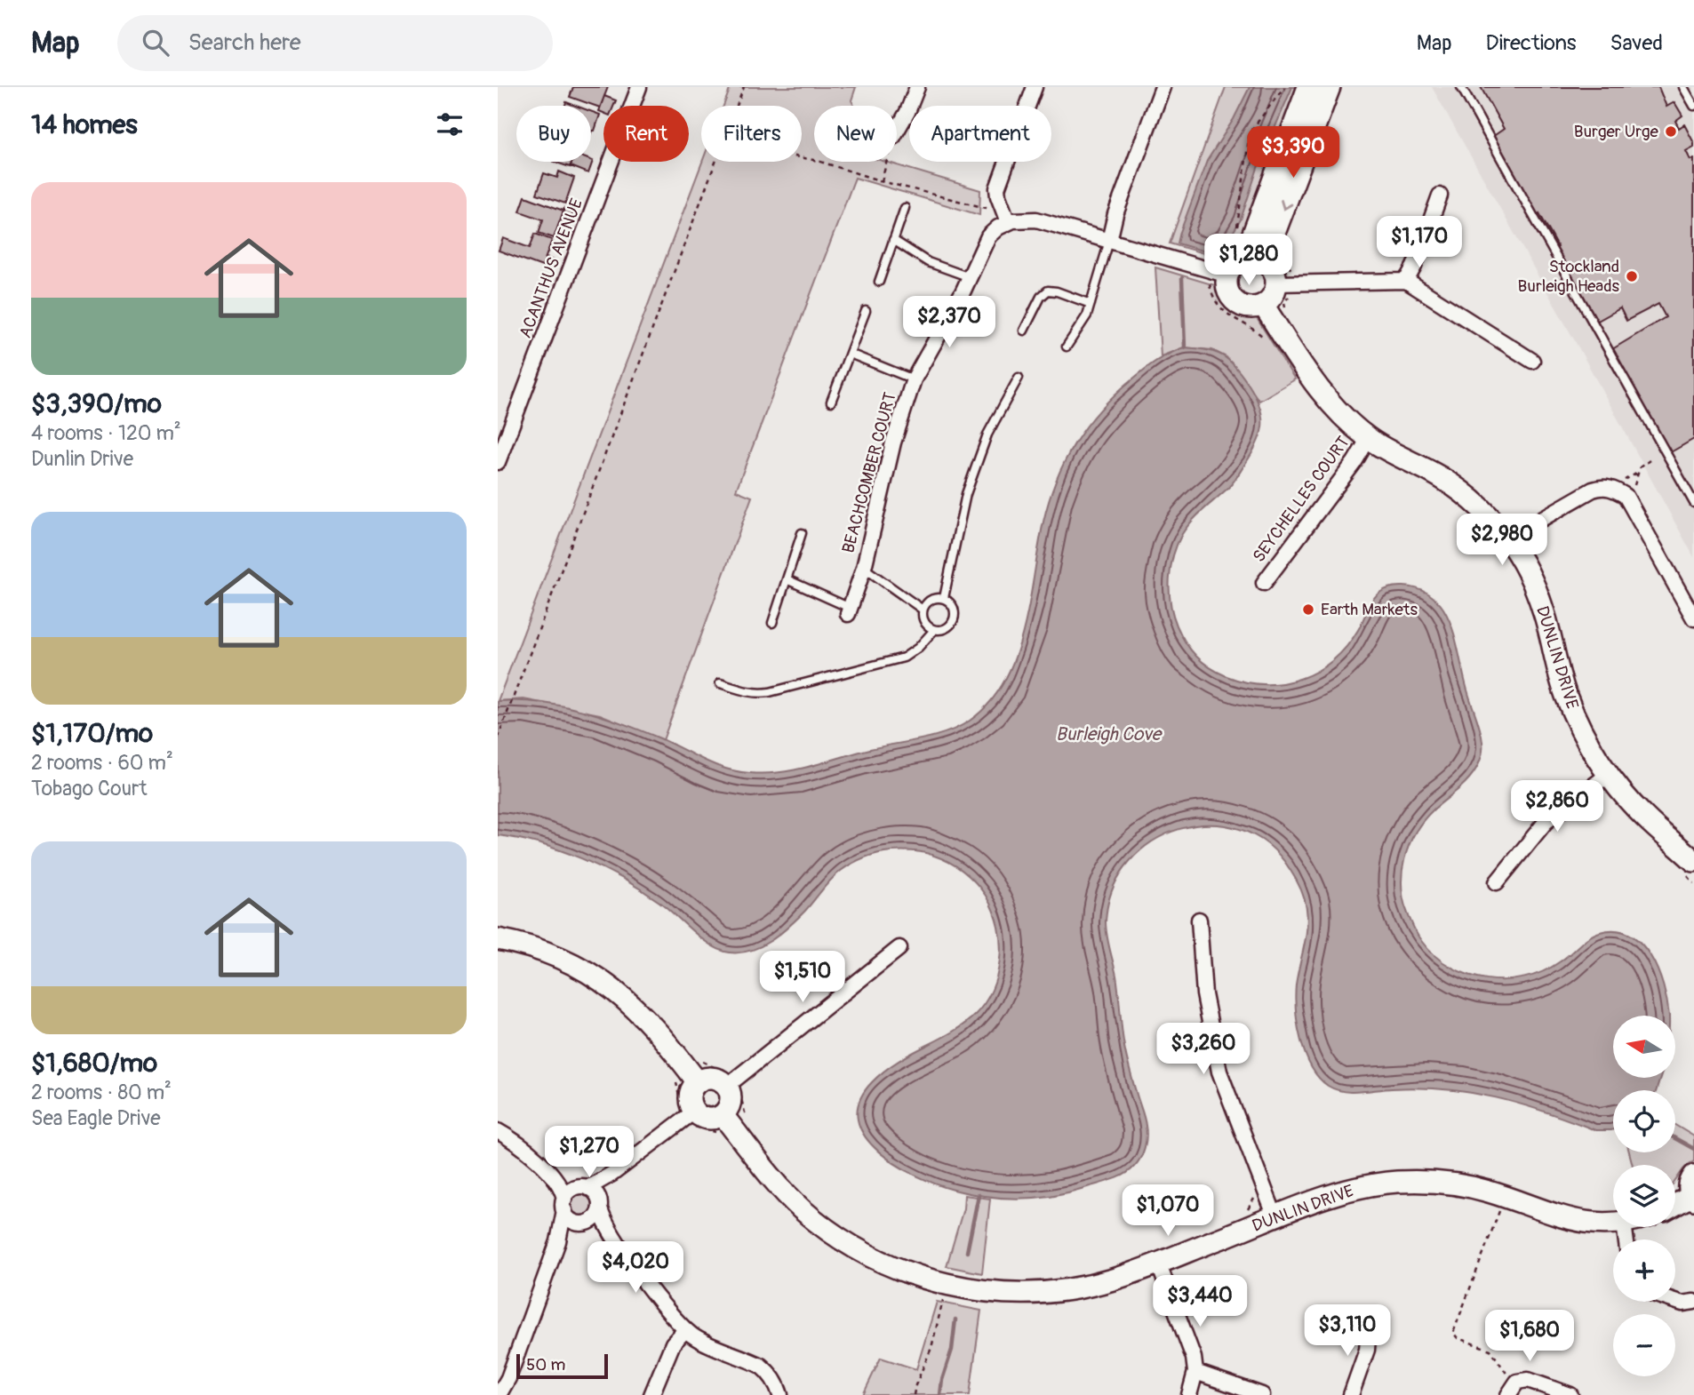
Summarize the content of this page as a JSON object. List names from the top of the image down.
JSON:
{
  "streets": {
    "street": [
      "ACANTHUS AVENUE",
      "BEACHCOMBER COURT",
      "SEYCHELLES COURT",
      "DUNLIN DRIVE"
    ]
  },
  "crossings": [
    ["SEYCHELLES COURT", "DUNLIN DRIVE"]
  ],
  "water": ["Burleigh Cove"],
  "places": ["Burger Urge", "Stockland Burleigh Heads", "Earth Markets"],
  "scale_bar": "50 m",
  "north": "left",
  "page": {
    "header": "Map",
    "search": "Search here",
    "nav": ["Map", "Directions", "Saved"],
    "heading": "14 homes",
    "chip": [
      "Buy",
      "Rent",
      "Filters",
      "New",
      "Apartment"
    ],
    "price": [
      "$3,390",
      "$1,170",
      "$1,280",
      "$2,370",
      "$2,980",
      "$2,860",
      "$1,510",
      "$3,260",
      "$1,270",
      "$1,070",
      "$4,020",
      "$3,440",
      "$3,110",
      "$1,680"
    ],
    "list": [
      {
        "name": "$3,390/mo",
        "note": "4 rooms · 120 m² · Dunlin Drive"
      },
      {
        "name": "$1,170/mo",
        "note": "2 rooms · 60 m² · Tobago Court"
      },
      {
        "name": "$1,680/mo",
        "note": "2 rooms · 80 m² · Sea Eagle Drive"
      }
    ],
    "map_buttons": ["+", "−"],
    "scale": "50 m"
  }
}
